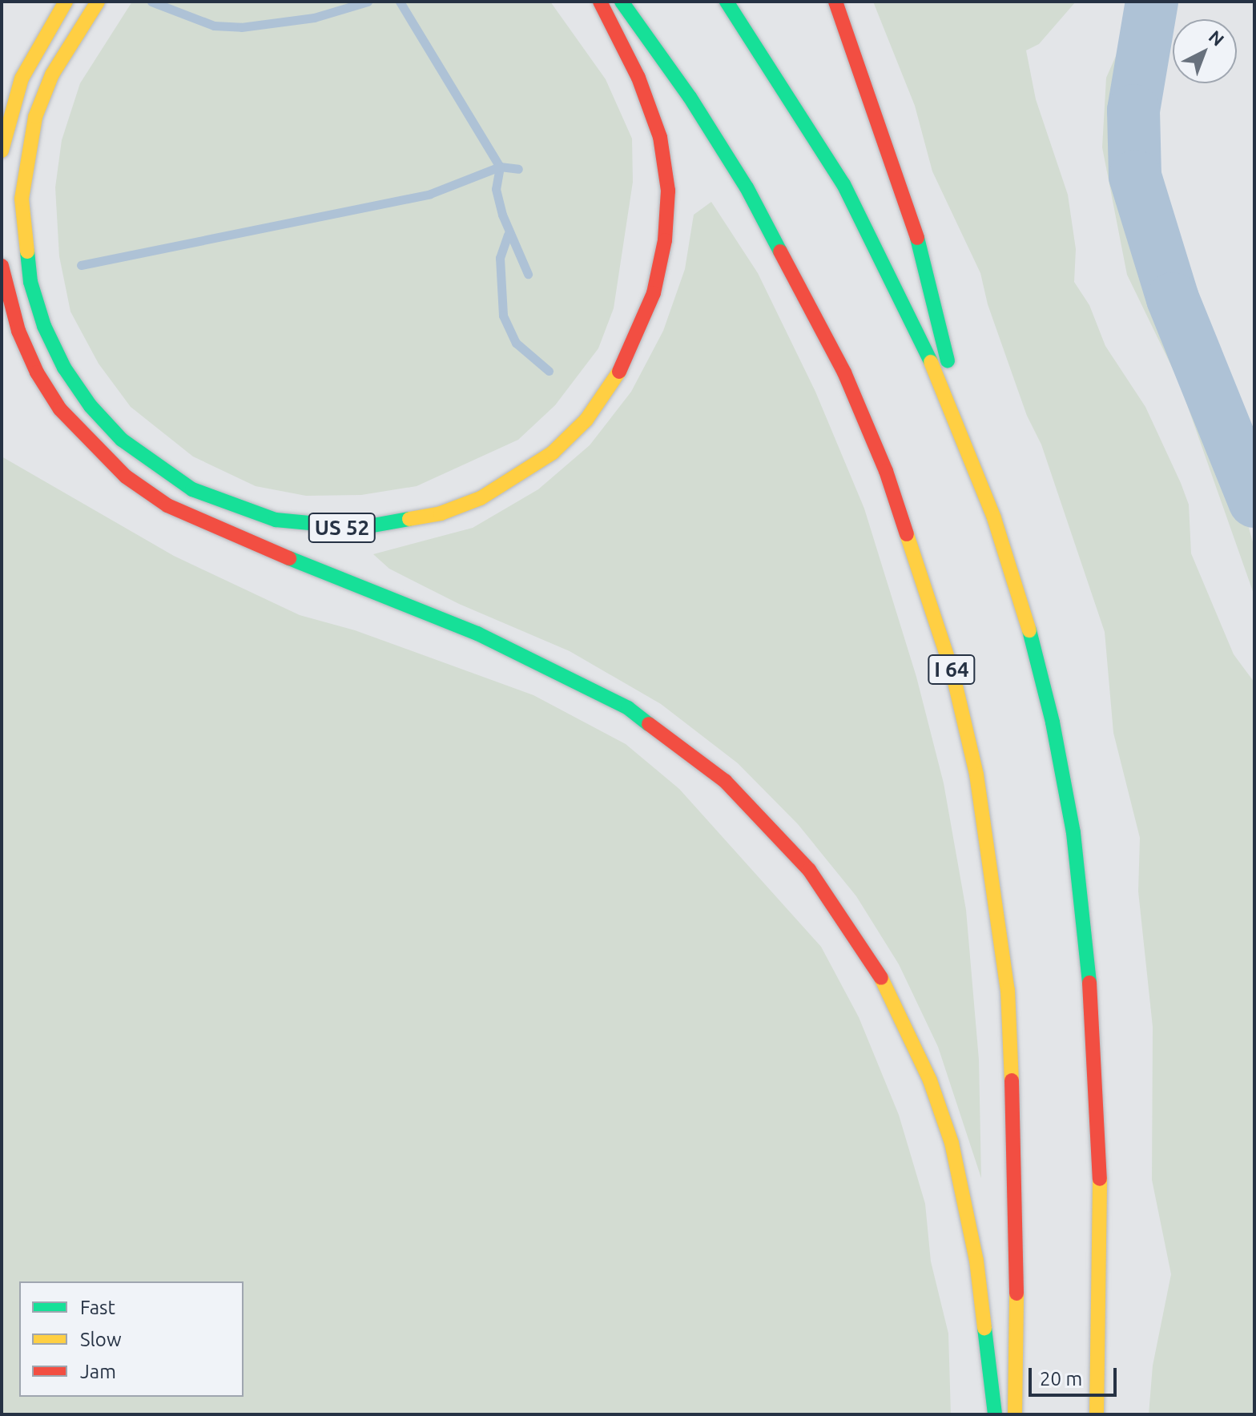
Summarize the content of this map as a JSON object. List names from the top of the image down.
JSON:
{
  "streets": {
    "highway": ["US 52", "I 64"]
  },
  "legend": ["Fast", "Slow", "Jam"],
  "scale_bar": "20 m",
  "north": "top right"
}
